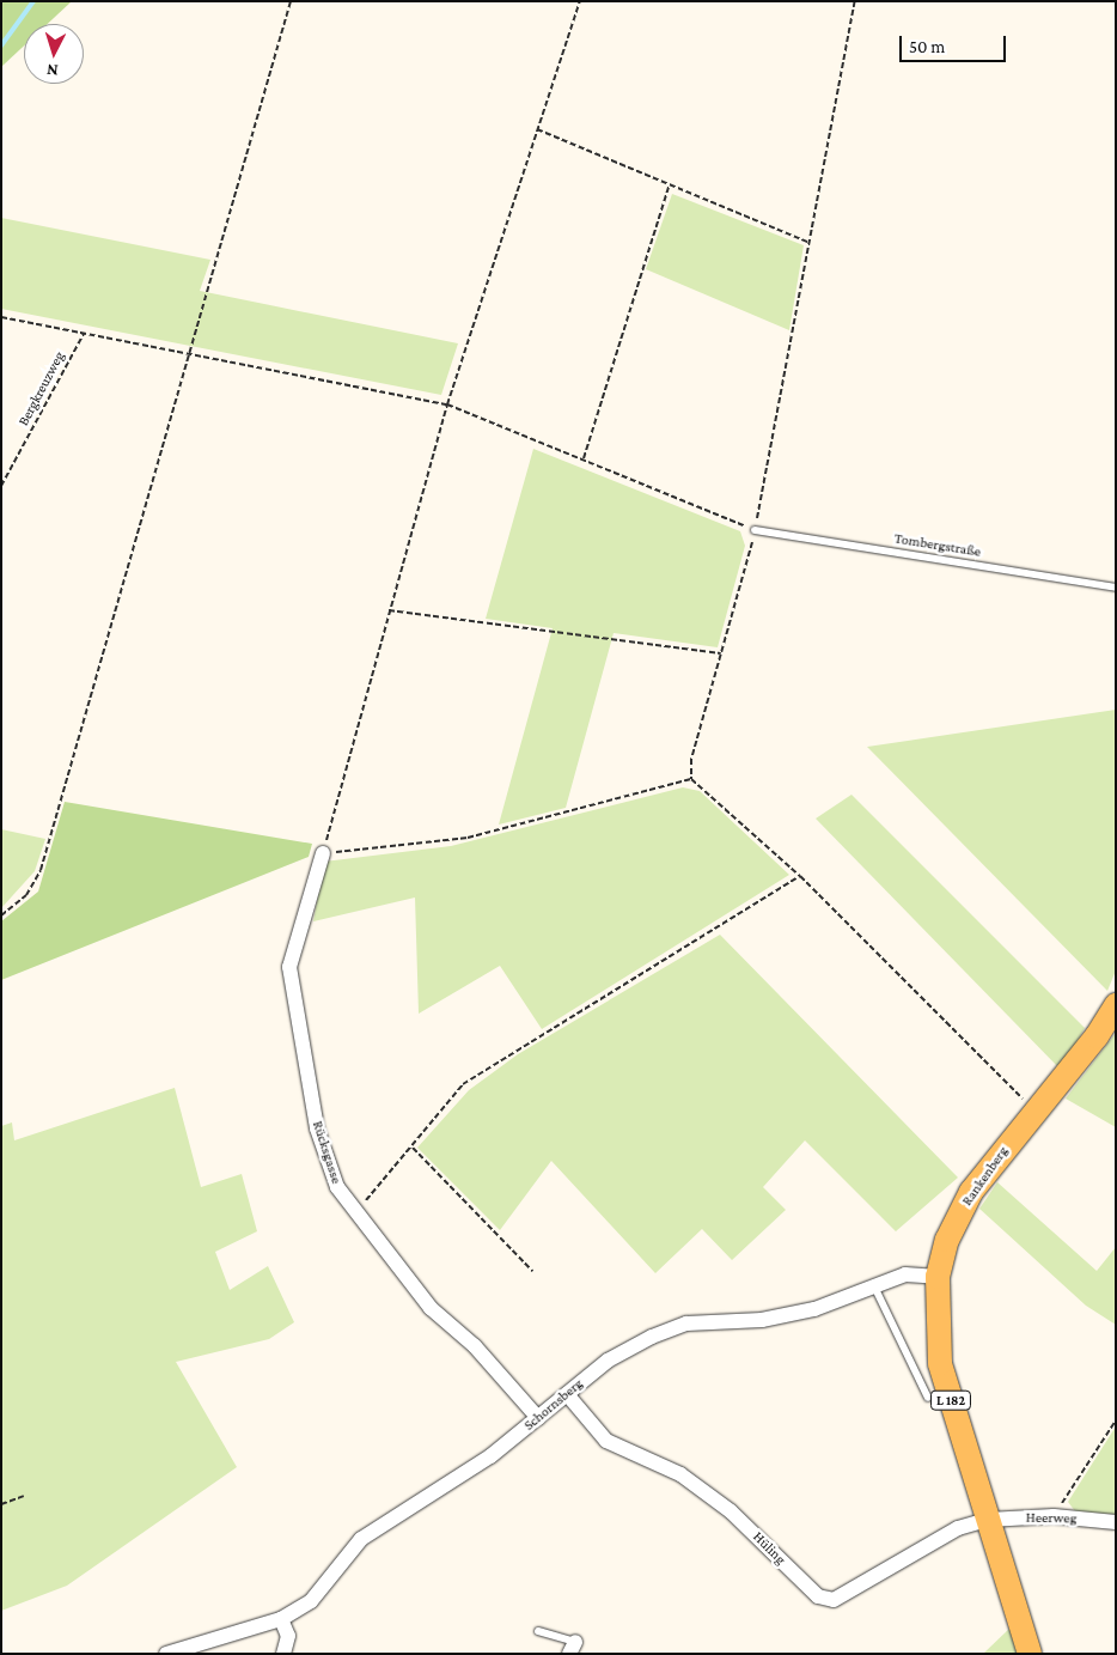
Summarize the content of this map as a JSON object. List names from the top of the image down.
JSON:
{
  "streets": {
    "main road": ["Rankenberg", "L 182"],
    "street": [
      "Rücksgasse",
      "Schornsberg",
      "Heerweg",
      "Hüling"
    ],
    "lane": ["Tombergstraße"],
    "path": ["Bergkreuzweg"]
  },
  "crossings": [
    ["Rücksgasse", "Schornsberg"],
    ["Rankenberg", "Schornsberg"],
    ["Rankenberg", "Heerweg"],
    ["Rankenberg", "Hüling"],
    ["Schornsberg", "Hüling"],
    ["Heerweg", "Hüling"]
  ],
  "scale_bar": "50 m",
  "north": "bottom"
}
